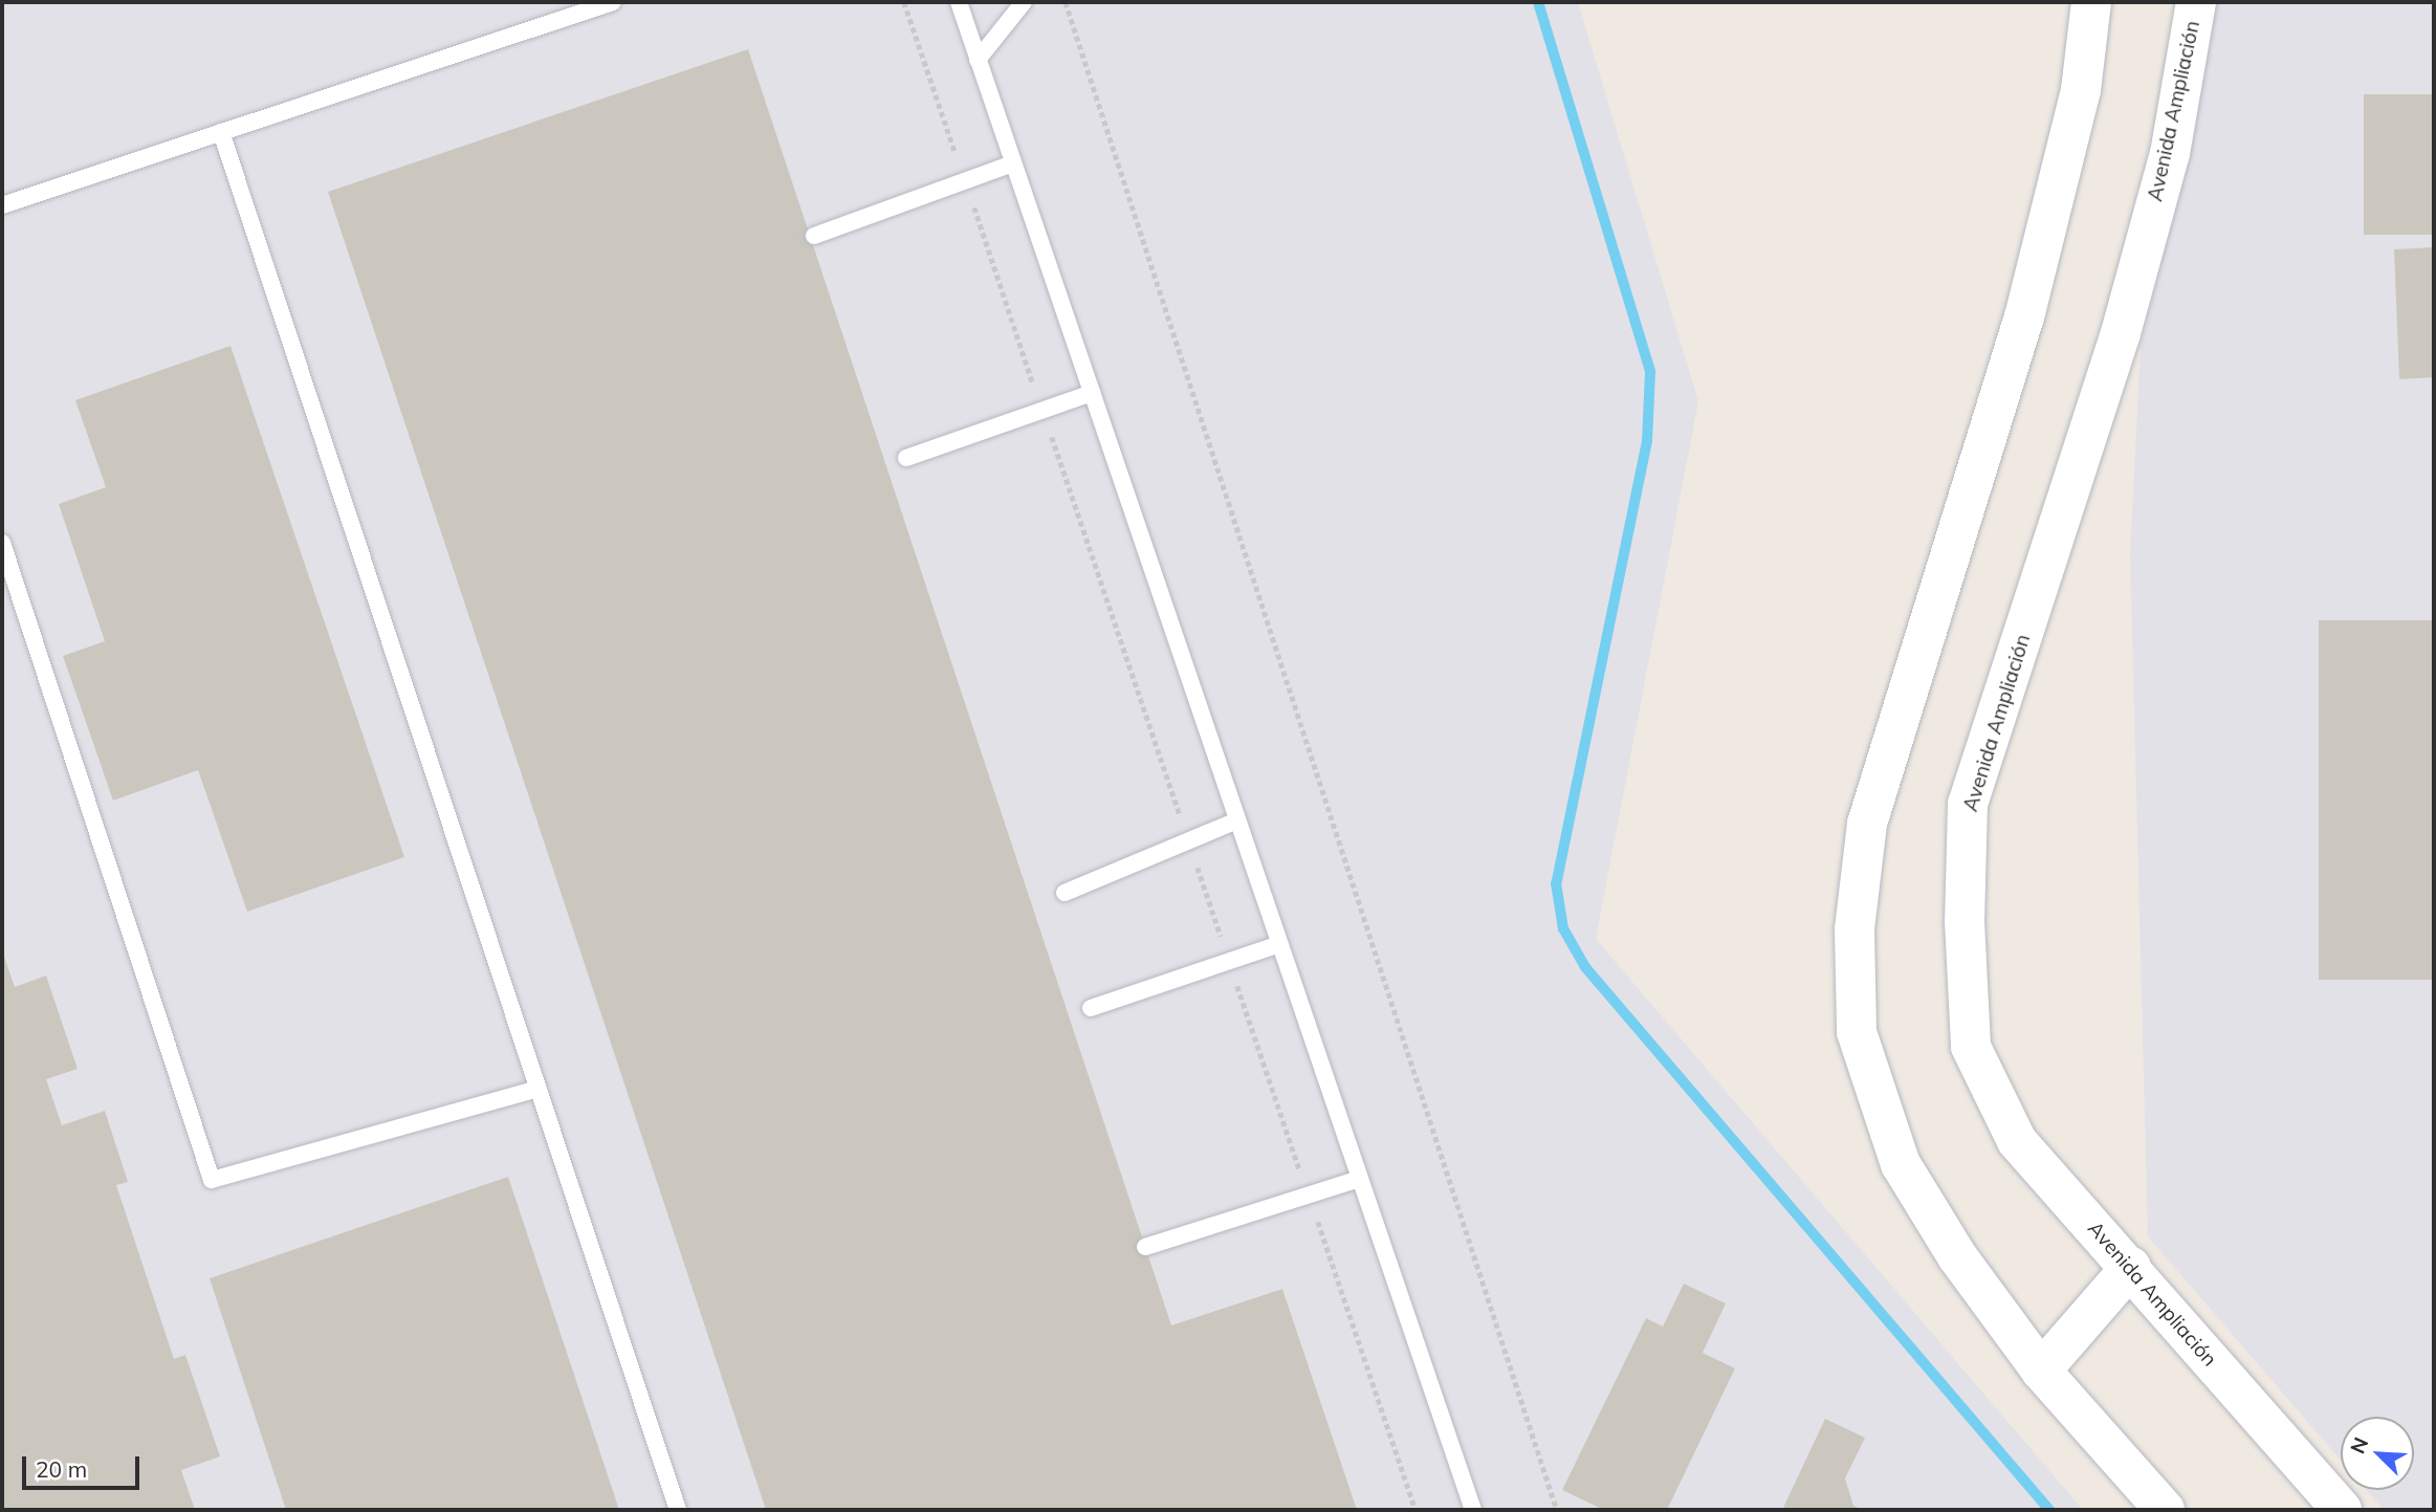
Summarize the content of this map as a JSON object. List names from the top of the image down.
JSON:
{
  "streets": {
    "street": ["Avenida Ampliación"]
  },
  "scale_bar": "20 m",
  "north": "top left"
}
